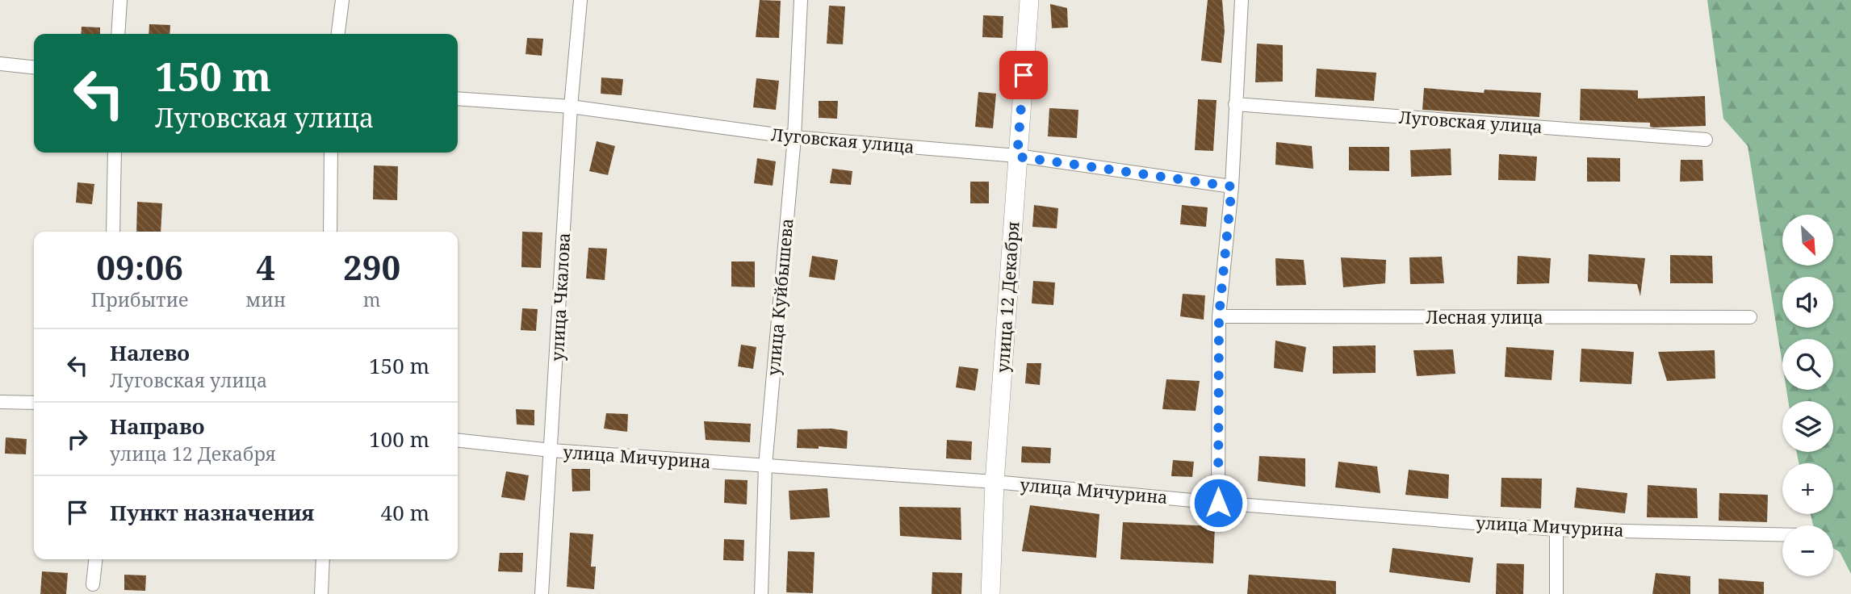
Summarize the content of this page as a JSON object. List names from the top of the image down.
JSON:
{
  "streets": {
    "street": [
      "Луговская улица",
      "улица Чкалова",
      "улица Куйбышева",
      "улица 12 Декабря",
      "Лесная улица",
      "улица Мичурина"
    ]
  },
  "crossings": [
    ["Луговская улица", "улица Чкалова"],
    ["Луговская улица", "улица Куйбышева"],
    ["Луговская улица", "улица 12 Декабря"],
    ["улица Чкалова", "улица Мичурина"],
    ["улица Куйбышева", "улица Мичурина"],
    ["улица 12 Декабря", "улица Мичурина"]
  ],
  "north": "bottom right",
  "page": {
    "turn": ["150 m", "Луговская улица"],
    "map_buttons": ["+", "−"],
    "eta": [
      "09:06",
      "Прибытие",
      "4",
      "мин",
      "290",
      "m"
    ],
    "list": [
      {
        "name": "Налево",
        "note": "Луговская улица",
        "value": "150 m"
      },
      {
        "name": "Направо",
        "note": "улица 12 Декабря",
        "value": "100 m"
      },
      {
        "name": "Пункт назначения",
        "value": "40 m"
      }
    ]
  }
}
